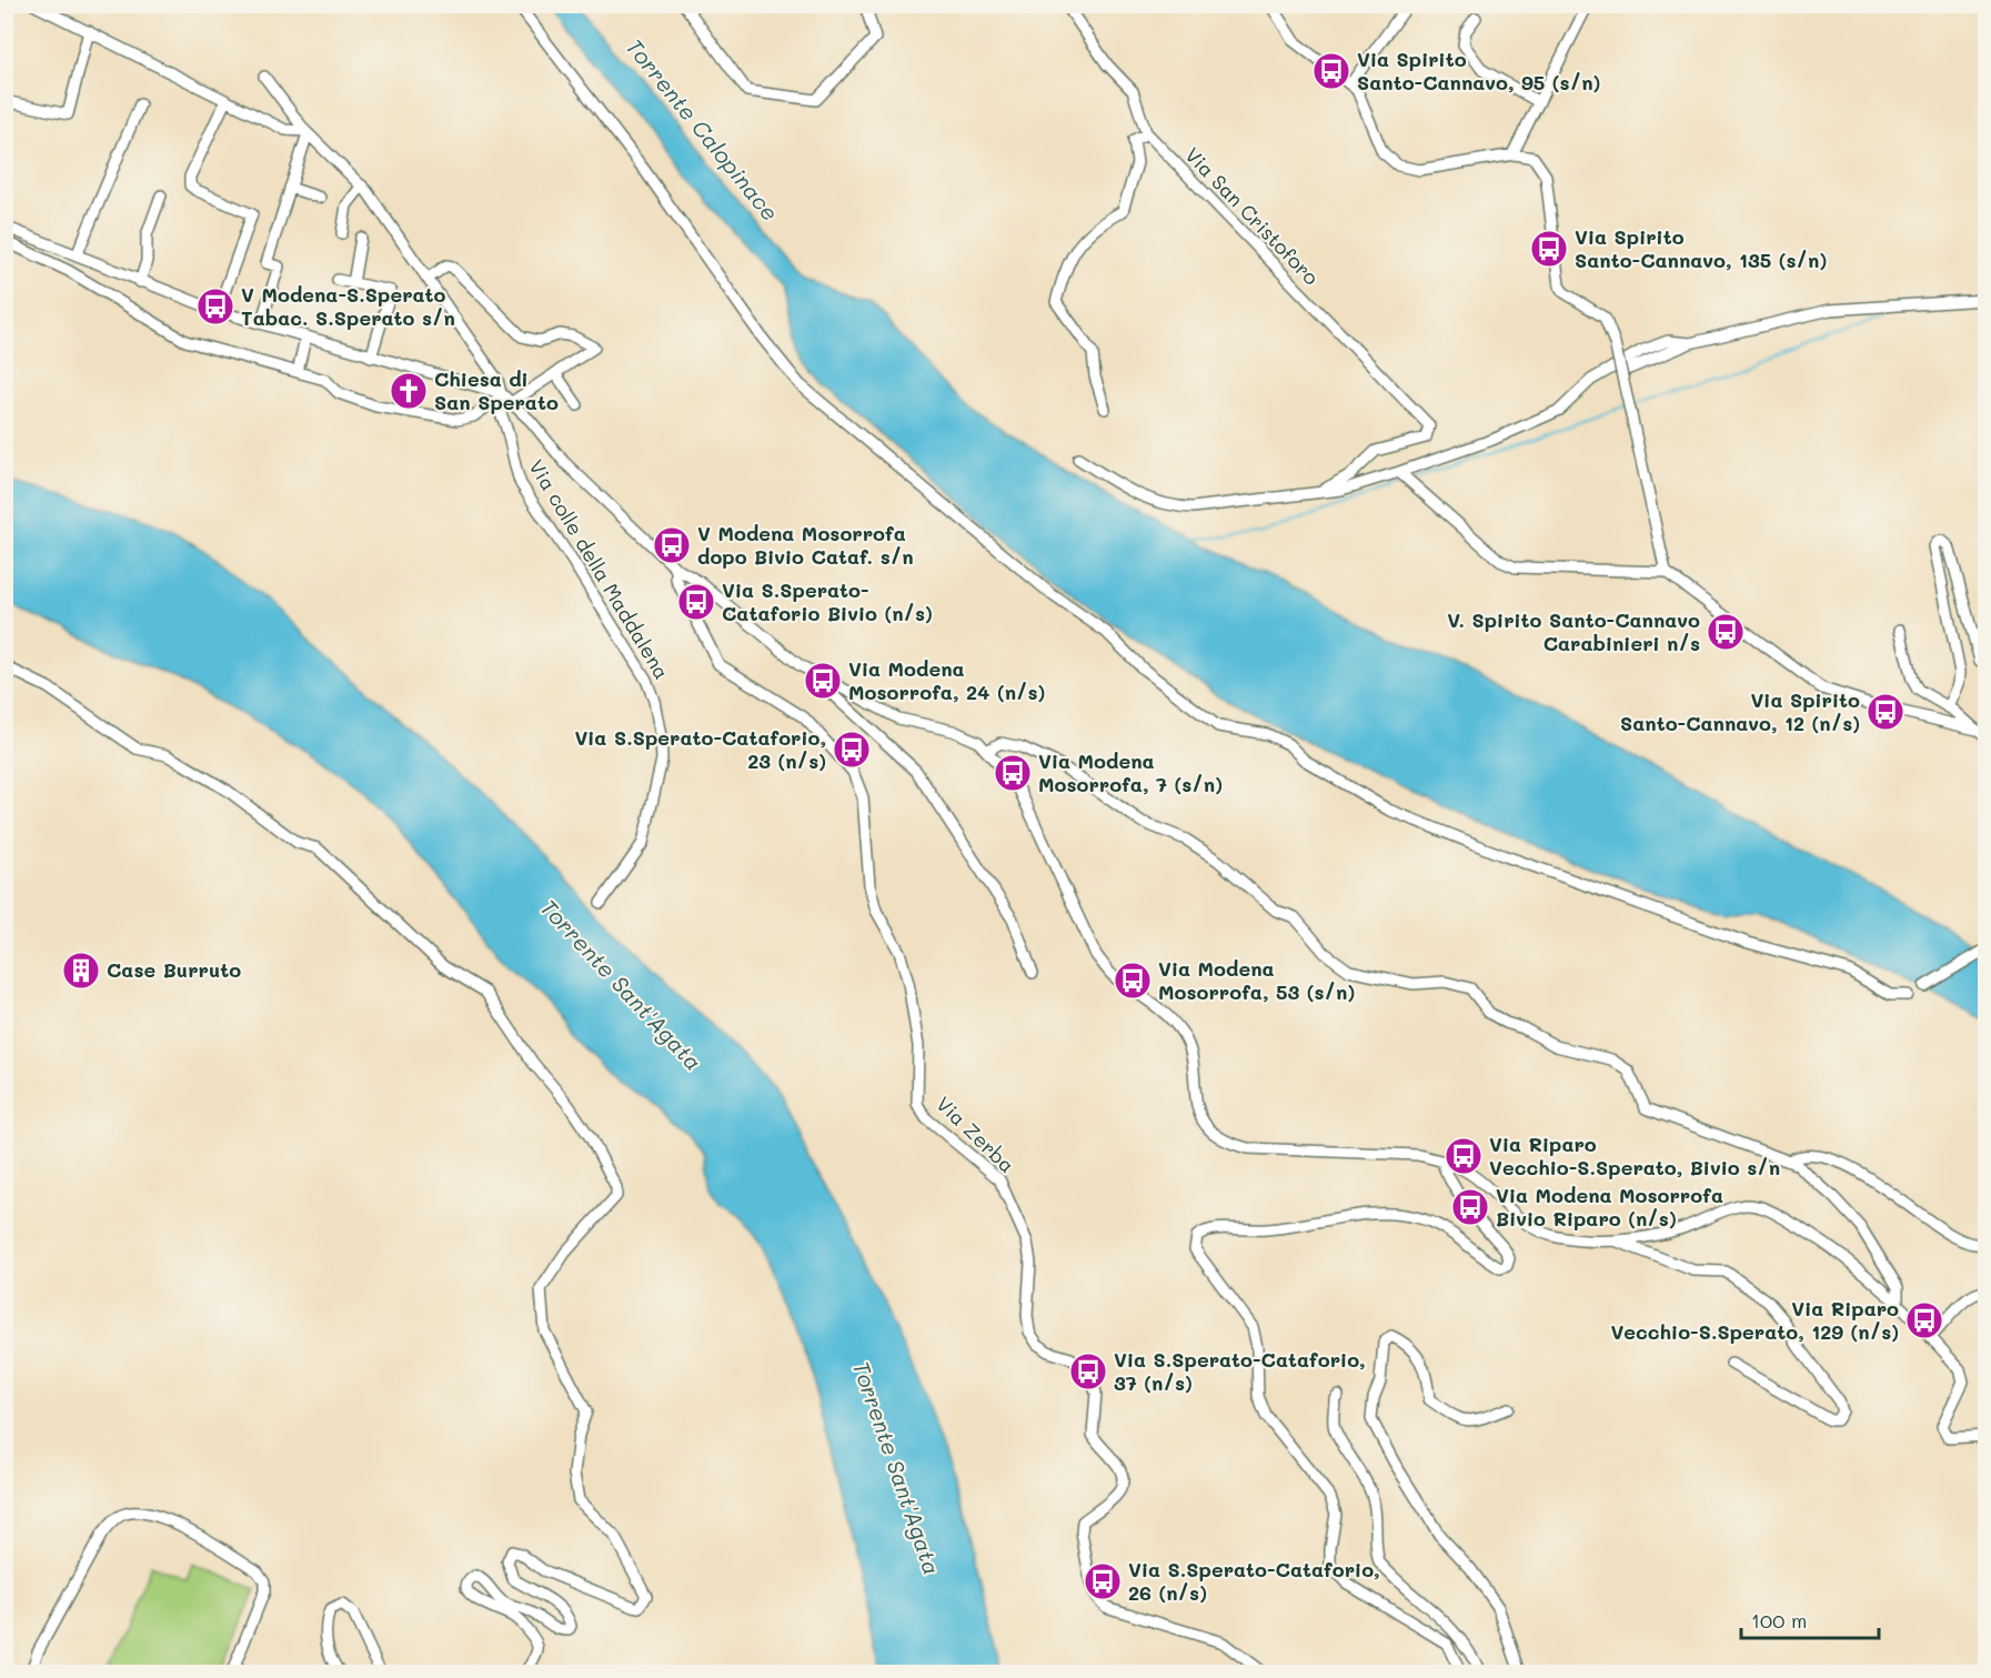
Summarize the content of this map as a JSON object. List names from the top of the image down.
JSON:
{
  "streets": {
    "street": ["Via San Cristoforo", "Via colle della Maddalena", "Via Zerba"]
  },
  "water": ["Torrente Calopinace", "Torrente Sant'Agata"],
  "places": {
    "bus stop": [
      "Via Spirito Santo-Cannavo, 95 (s/n)",
      "Via Spirito Santo-Cannavo, 135 (s/n)",
      "V Modena-S.Sperato Tabac. S.Sperato s/n",
      "V Modena Mosorrofa dopo Bivio Cataf. s/n",
      "Via S.Sperato- Cataforio Bivio (n/s)",
      "V. Spirito Santo-Cannavo Carabinieri n/s",
      "Via Modena Mosorrofa, 24 (n/s)",
      "Via Spirito Santo-Cannavo, 12 (n/s)",
      "Via S.Sperato-Cataforio, 23 (n/s)",
      "Via Modena Mosorrofa, 7 (s/n)",
      "Via Modena Mosorrofa, 53 (s/n)",
      "Via Riparo Vecchio-S.Sperato, Bivio s/n",
      "Via Modena Mosorrofa Bivio Riparo (n/s)",
      "Via Riparo Vecchio-S.Sperato, 129 (n/s)",
      "Via S.Sperato-Cataforio, 37 (n/s)",
      "Via S.Sperato-Cataforio, 26 (n/s)"
    ],
    "church": ["Chiesa di San Sperato"],
    "building": ["Case Burruto"]
  },
  "scale_bar": "100 m"
}
